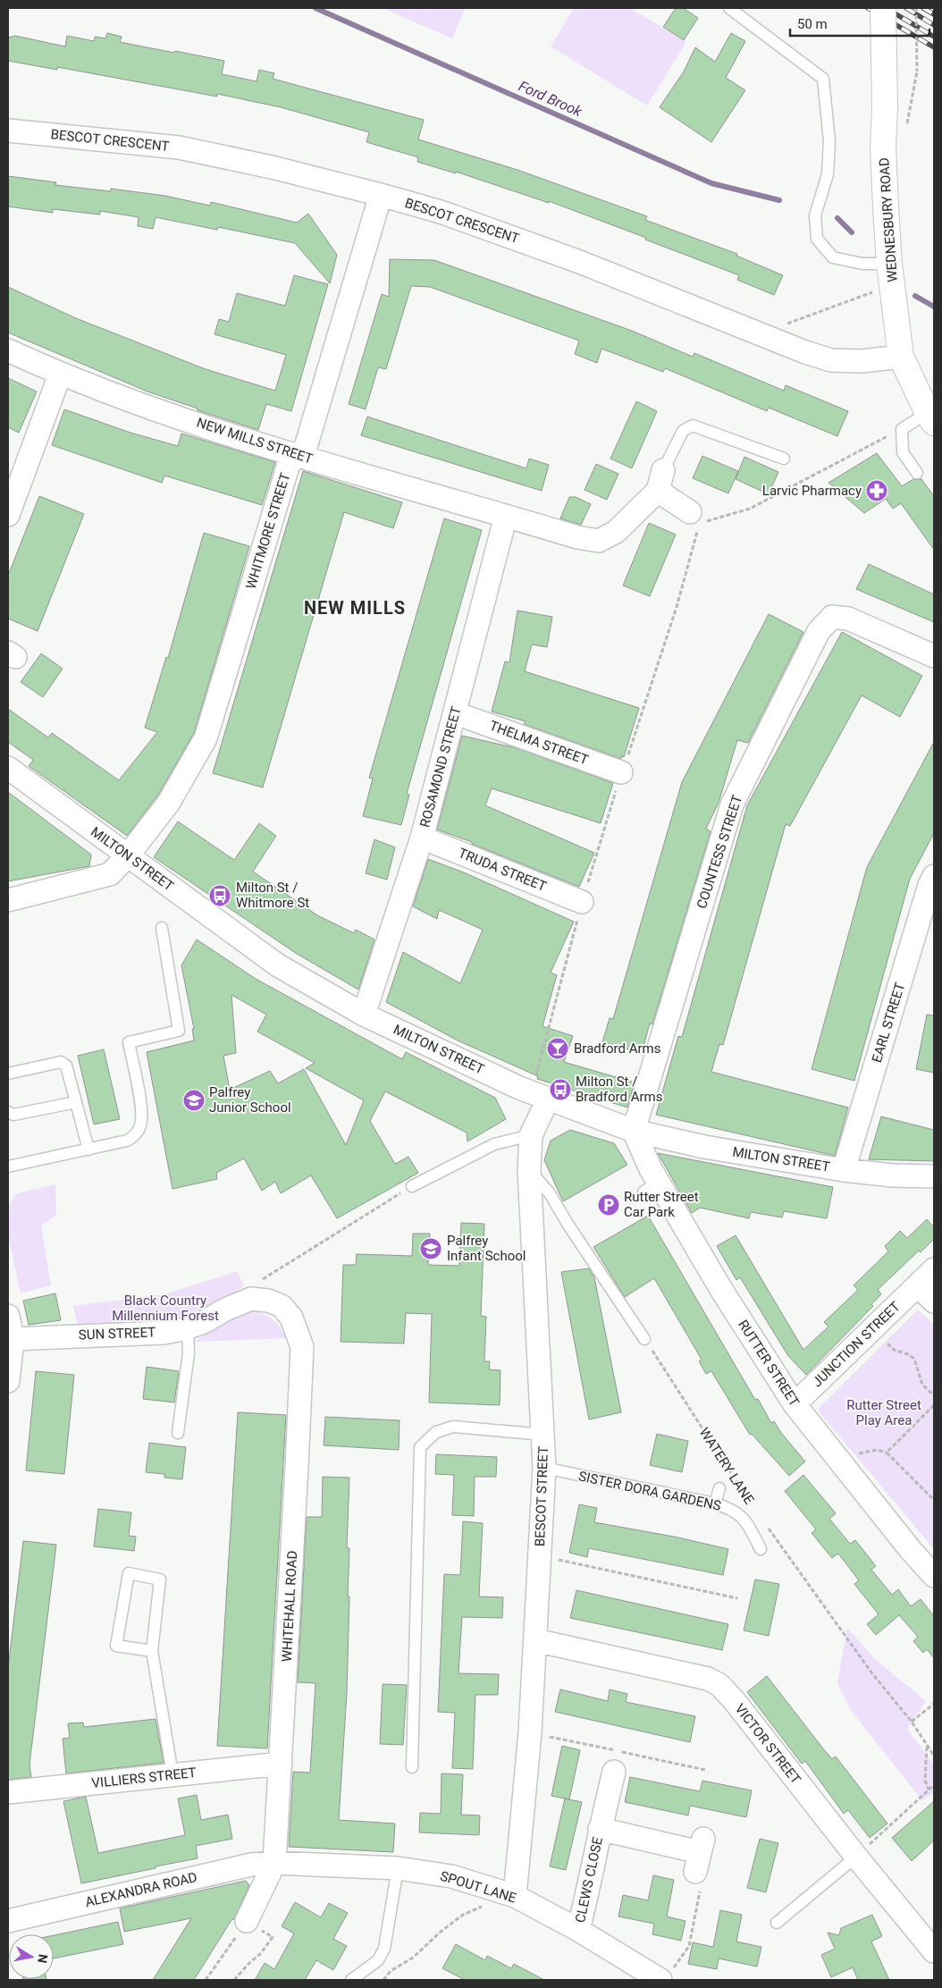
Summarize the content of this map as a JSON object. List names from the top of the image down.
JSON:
{
  "streets": {
    "street": [
      "BESCOT CRESCENT",
      "WEDNESBURY ROAD",
      "NEW MILLS STREET",
      "WHITMORE STREET",
      "THELMA STREET",
      "ROSAMOND STREET",
      "COUNTESS STREET",
      "MILTON STREET",
      "TRUDA STREET",
      "EARL STREET",
      "SUN STREET",
      "JUNCTION STREET",
      "RUTTER STREET",
      "BESCOT STREET",
      "WHITEHALL ROAD",
      "VICTOR STREET",
      "VILLIERS STREET",
      "CLEWS CLOSE",
      "SPOUT LANE",
      "ALEXANDRA ROAD"
    ],
    "lane": ["SISTER DORA GARDENS"],
    "path": ["WATERY LANE"]
  },
  "crossings": [
    ["BESCOT CRESCENT", "WEDNESBURY ROAD"],
    ["BESCOT CRESCENT", "WHITMORE STREET"],
    ["NEW MILLS STREET", "WHITMORE STREET"],
    ["NEW MILLS STREET", "ROSAMOND STREET"],
    ["WHITMORE STREET", "MILTON STREET"],
    ["THELMA STREET", "ROSAMOND STREET"],
    ["ROSAMOND STREET", "MILTON STREET"],
    ["ROSAMOND STREET", "TRUDA STREET"],
    ["COUNTESS STREET", "MILTON STREET"],
    ["COUNTESS STREET", "RUTTER STREET"],
    ["MILTON STREET", "EARL STREET"],
    ["MILTON STREET", "RUTTER STREET"],
    ["MILTON STREET", "BESCOT STREET"],
    ["SUN STREET", "WHITEHALL ROAD"],
    ["JUNCTION STREET", "RUTTER STREET"],
    ["SISTER DORA GARDENS", "BESCOT STREET"],
    ["BESCOT STREET", "VICTOR STREET"],
    ["BESCOT STREET", "SPOUT LANE"],
    ["WHITEHALL ROAD", "VILLIERS STREET"],
    ["WHITEHALL ROAD", "SPOUT LANE"],
    ["WHITEHALL ROAD", "ALEXANDRA ROAD"],
    ["CLEWS CLOSE", "SPOUT LANE"],
    ["SPOUT LANE", "ALEXANDRA ROAD"]
  ],
  "districts": ["NEW MILLS"],
  "water": ["Ford Brook"],
  "parks": ["Black Country Millennium Forest", "Rutter Street Play Area"],
  "places": {
    "pharmacy": ["Larvic Pharmacy"],
    "bus stop": ["Milton St / Whitmore St", "Milton St / Bradford Arms"],
    "bar": ["Bradford Arms"],
    "school or university": ["Palfrey Junior School", "Palfrey Infant School"],
    "parking": ["Rutter Street Car Park"]
  },
  "scale_bar": "50 m",
  "north": "right"
}
